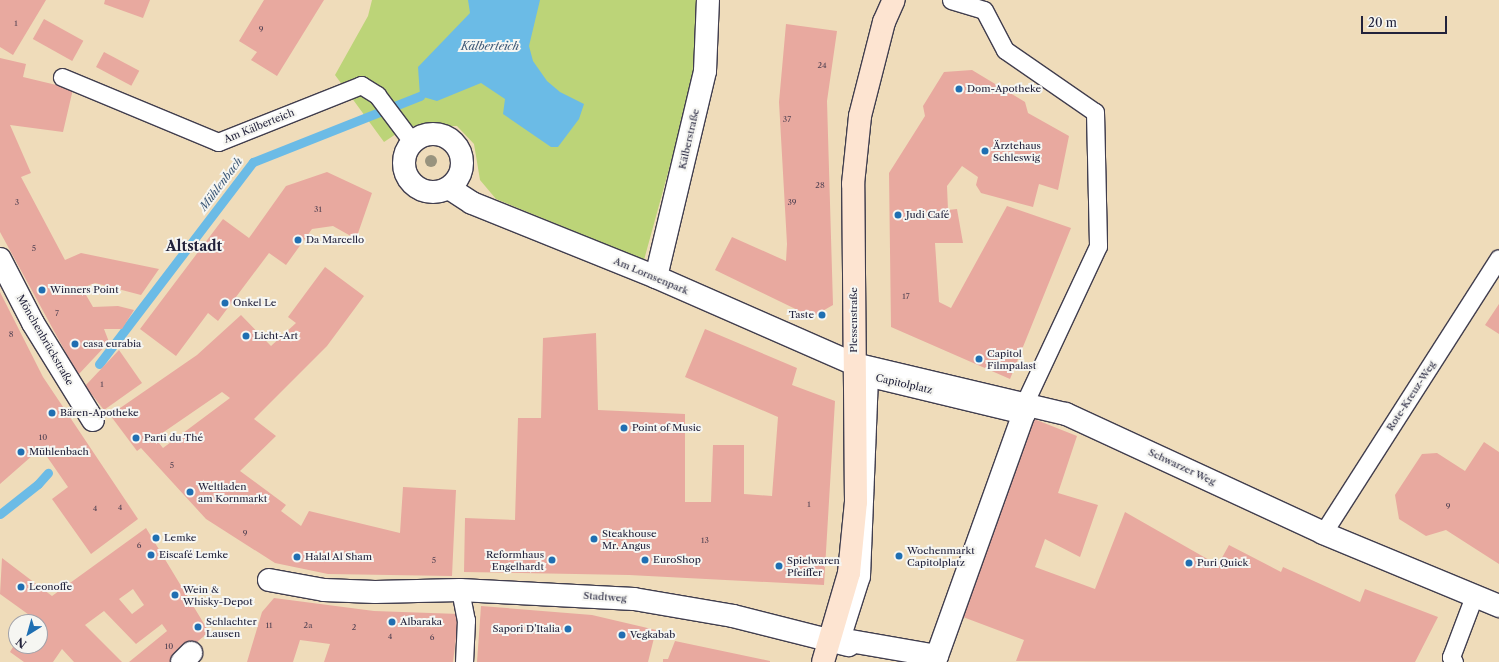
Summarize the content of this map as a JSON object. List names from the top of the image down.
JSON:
{
  "streets": {
    "street": [
      "Kälberstraße",
      "Am Lornsenpark",
      "Plessenstraße",
      "Mönchenbrückstraße",
      "Capitolplatz",
      "Schwarzer Weg",
      "Stadtweg"
    ],
    "lane": ["Am Kälberteich", "Rote-Kreuz-Weg"]
  },
  "crossings": [
    ["Am Kälberteich", "Am Lornsenpark"],
    ["Kälberstraße", "Am Lornsenpark"],
    ["Am Lornsenpark", "Plessenstraße"],
    ["Am Lornsenpark", "Schwarzer Weg"],
    ["Plessenstraße", "Schwarzer Weg"],
    ["Plessenstraße", "Stadtweg"],
    ["Capitolplatz", "Stadtweg"],
    ["Rote-Kreuz-Weg", "Schwarzer Weg"]
  ],
  "districts": ["Altstadt"],
  "water": ["Kälberteich", "Mühlenbach"],
  "places": [
    "Dom-Apotheke",
    "Ärztehaus Schleswig",
    "Judi Café",
    "Da Marcello",
    "Winners Point",
    "Onkel Le",
    "Taste",
    "Licht-Art",
    "casa eurabia",
    "Capitol Filmpalast",
    "Bären-Apotheke",
    "Point of Music",
    "Parti du Thé",
    "Mühlenbach",
    "Weltladen am Kornmarkt",
    "Lemke",
    "Steakhouse Mr. Angus",
    "Eiscafé Lemke",
    "Wochenmarkt Capitolplatz",
    "Halal Al Sham",
    "Reformhaus Engelhardt",
    "EuroShop",
    "Puri Quick",
    "Spielwaren Pfeiffer",
    "Leonoffe",
    "Wein & Whisky-Depot",
    "Albaraka",
    "Schlachter Lausen",
    "Sapori D'Italia",
    "Vegkabab"
  ],
  "house_numbers": [
    "1",
    "9",
    "24",
    "37",
    "28",
    "3",
    "39",
    "31",
    "5",
    "17",
    "7",
    "8",
    "1",
    "10",
    "5",
    "1",
    "9",
    "4",
    "4",
    "9",
    "13",
    "6",
    "5",
    "11",
    "2a",
    "2",
    "4",
    "6",
    "10"
  ],
  "scale_bar": "20 m",
  "north": "bottom left"
}
